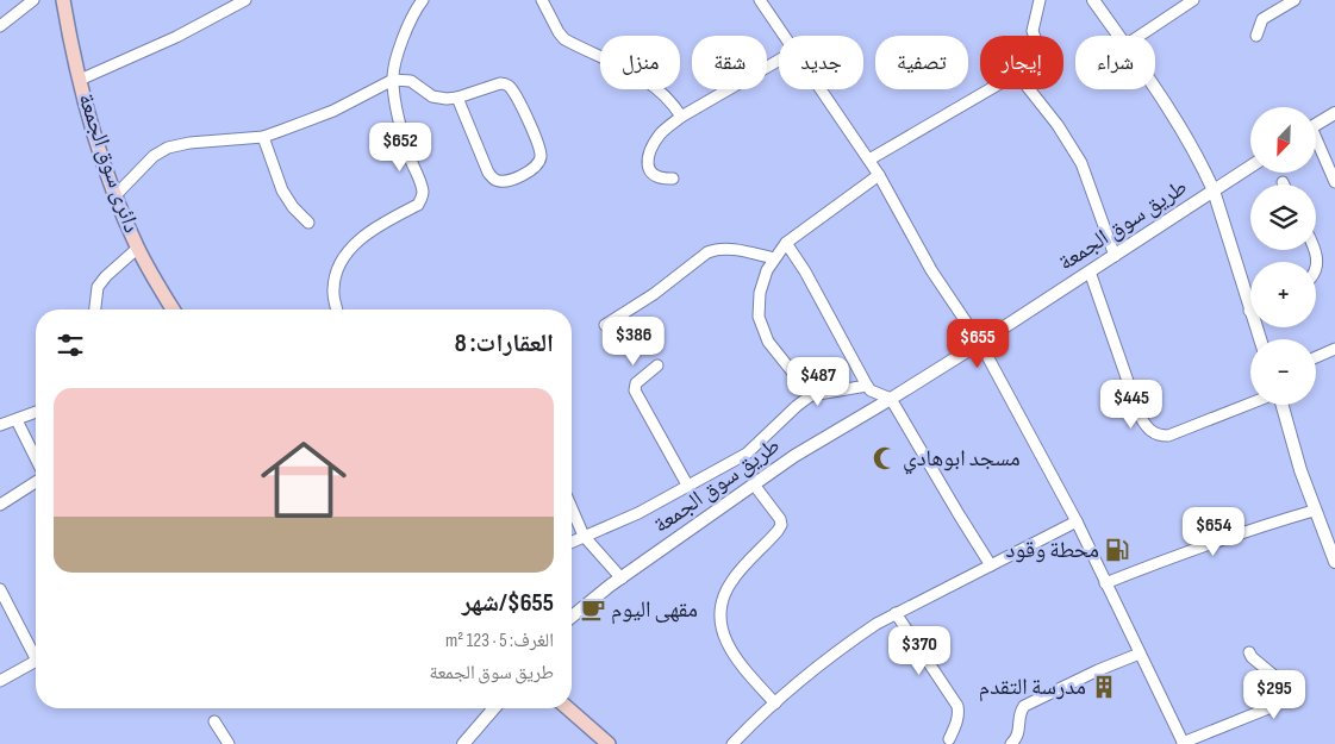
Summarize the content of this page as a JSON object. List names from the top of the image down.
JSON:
{
  "streets": {
    "main road": ["دائرى سوق الجمعة"],
    "street": ["طريق سوق الجمعة"]
  },
  "places": {
    "mosque": ["مسجد ابوهادي"],
    "fuel station": ["محطة وقود"],
    "cafe": ["مقهى اليوم"],
    "building": ["مدرسة التقدم"]
  },
  "north": "bottom left",
  "page": {
    "chip": [
      "شراء",
      "إيجار",
      "تصفية",
      "جديد",
      "شقة",
      "منزل"
    ],
    "map_buttons": ["+", "−"],
    "price": [
      "$652",
      "$386",
      "$655",
      "$487",
      "$445",
      "$654",
      "$370",
      "$295"
    ],
    "heading": "العقارات: 8",
    "list": [
      {
        "name": "$655/شهر",
        "note": "الغرف: 5 · 123 m² · طريق سوق الجمعة"
      }
    ]
  }
}
